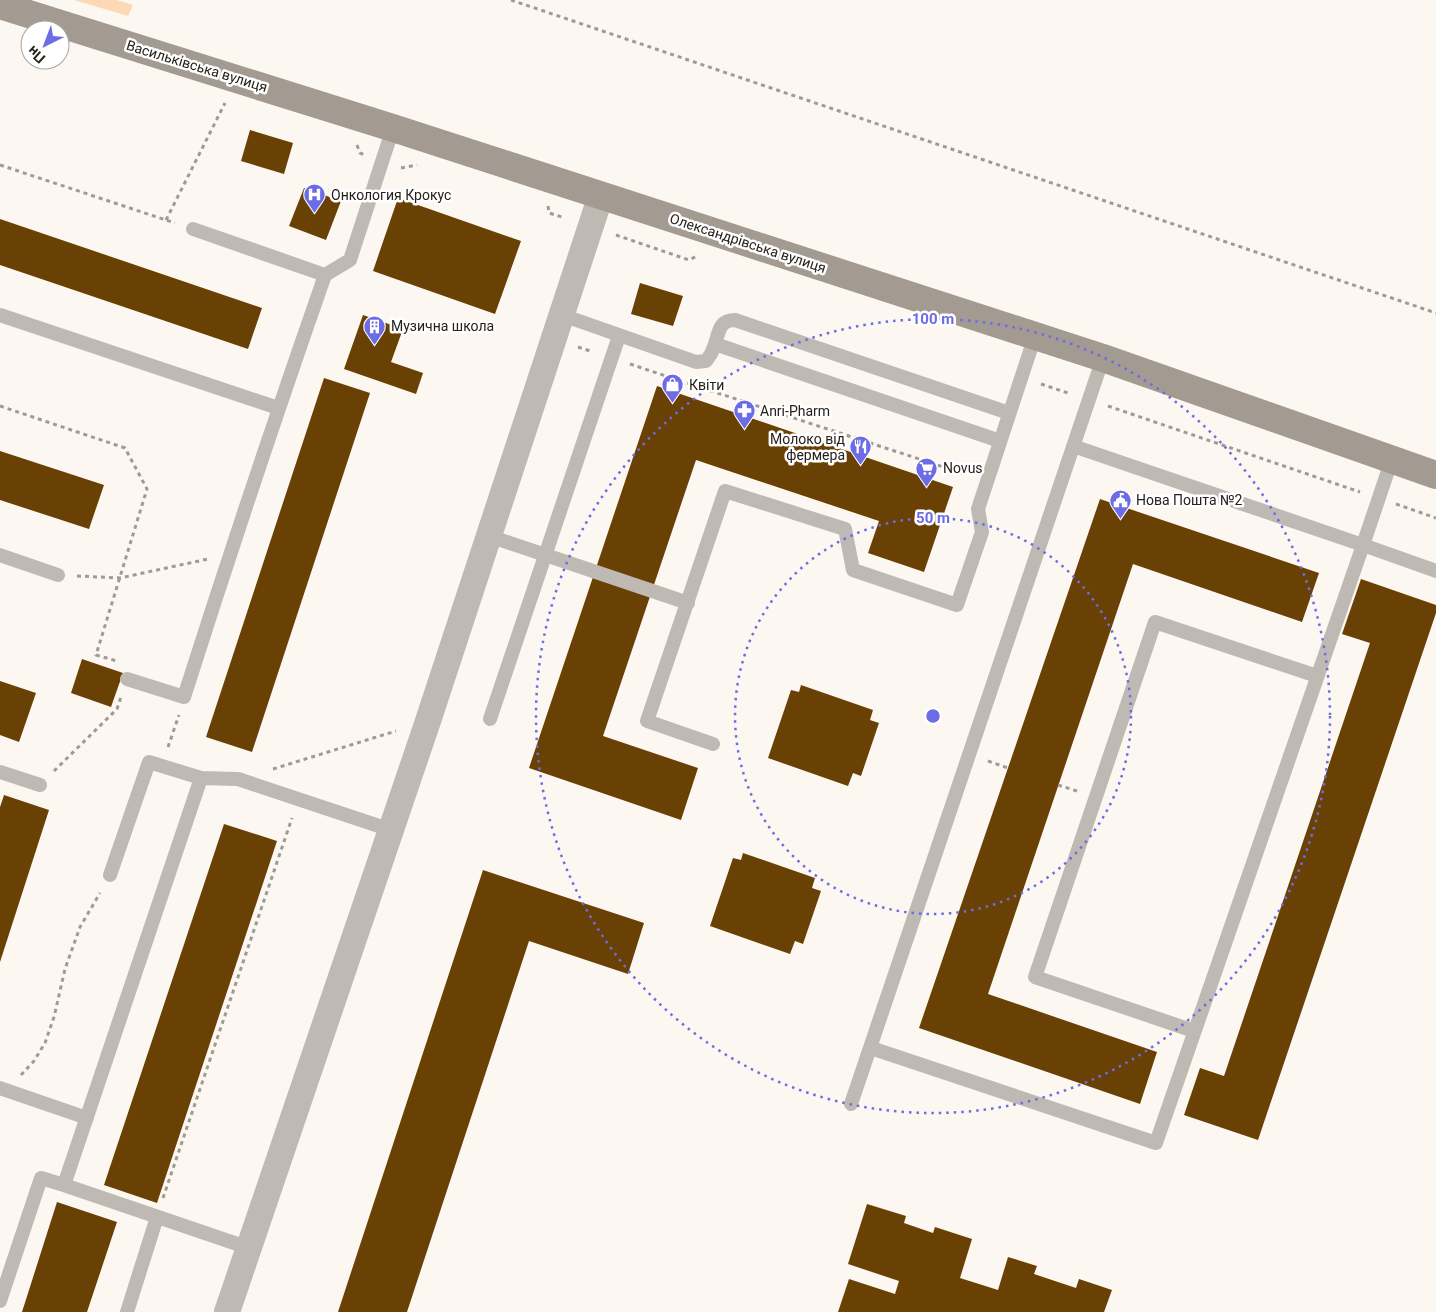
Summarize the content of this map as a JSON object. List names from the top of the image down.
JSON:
{
  "streets": {
    "street": ["Васильківська вулиця", "Олександрівська вулиця"]
  },
  "crossings": [
    ["Васильківська вулиця", "Олександрівська вулиця"]
  ],
  "places": {
    "hospital": ["Онкология Крокус"],
    "building": ["Музична школа"],
    "shop": ["Квіти"],
    "pharmacy": ["Anri-Pharm"],
    "restaurant": ["Молоко від фермера"],
    "supermarket": ["Novus"],
    "public building": ["Нова Пошта №2"]
  },
  "north": "bottom left",
  "rings": ["100 m", "50 m"]
}
